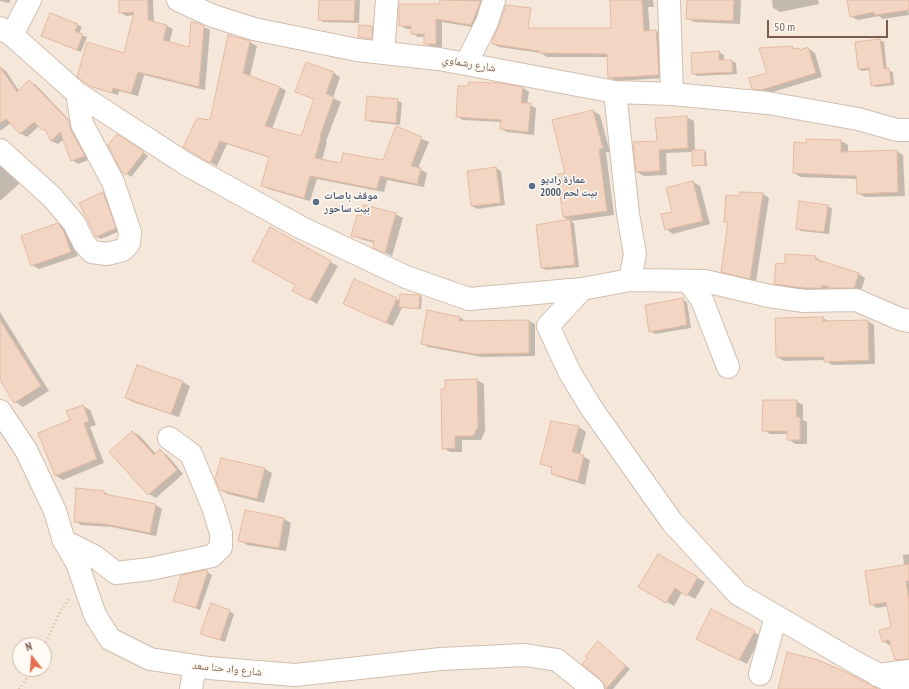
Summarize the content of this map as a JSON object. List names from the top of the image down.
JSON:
{
  "streets": {
    "street": ["شارع رشماوي", "شارع واد حنا سعد"]
  },
  "places": ["عمارة راديو بيت لحم 2000", "موقف باصات بيت ساحور"],
  "scale_bar": "50 m",
  "north": "top"
}
